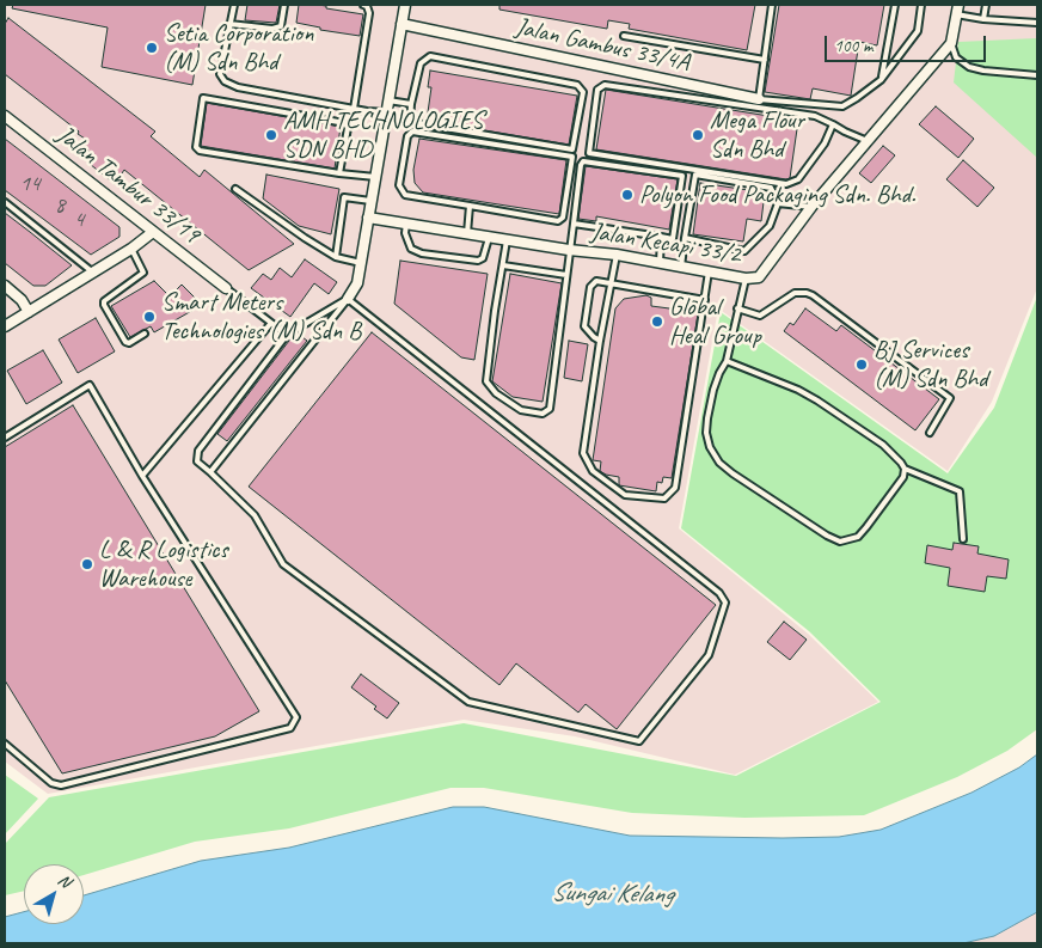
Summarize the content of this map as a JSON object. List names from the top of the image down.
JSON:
{
  "streets": {
    "street": ["Jalan Gambus 33/4A", "Jalan Tambur 33/19", "Jalan Kecapi 33/2"]
  },
  "water": ["Sungai Kelang"],
  "places": [
    "Setia Corporation (M) Sdn Bhd",
    "AMH TECHNOLOGIES SDN BHD",
    "Mega Flour Sdn Bhd",
    "Polyon Food Packaging Sdn. Bhd.",
    "Smart Meters Technologies (M) Sdn B",
    "Global Heal Group",
    "BJ Services (M) Sdn Bhd",
    "L & R Logistics Warehouse"
  ],
  "house_numbers": ["14", "8", "4"],
  "scale_bar": "100 m",
  "north": "top right"
}
